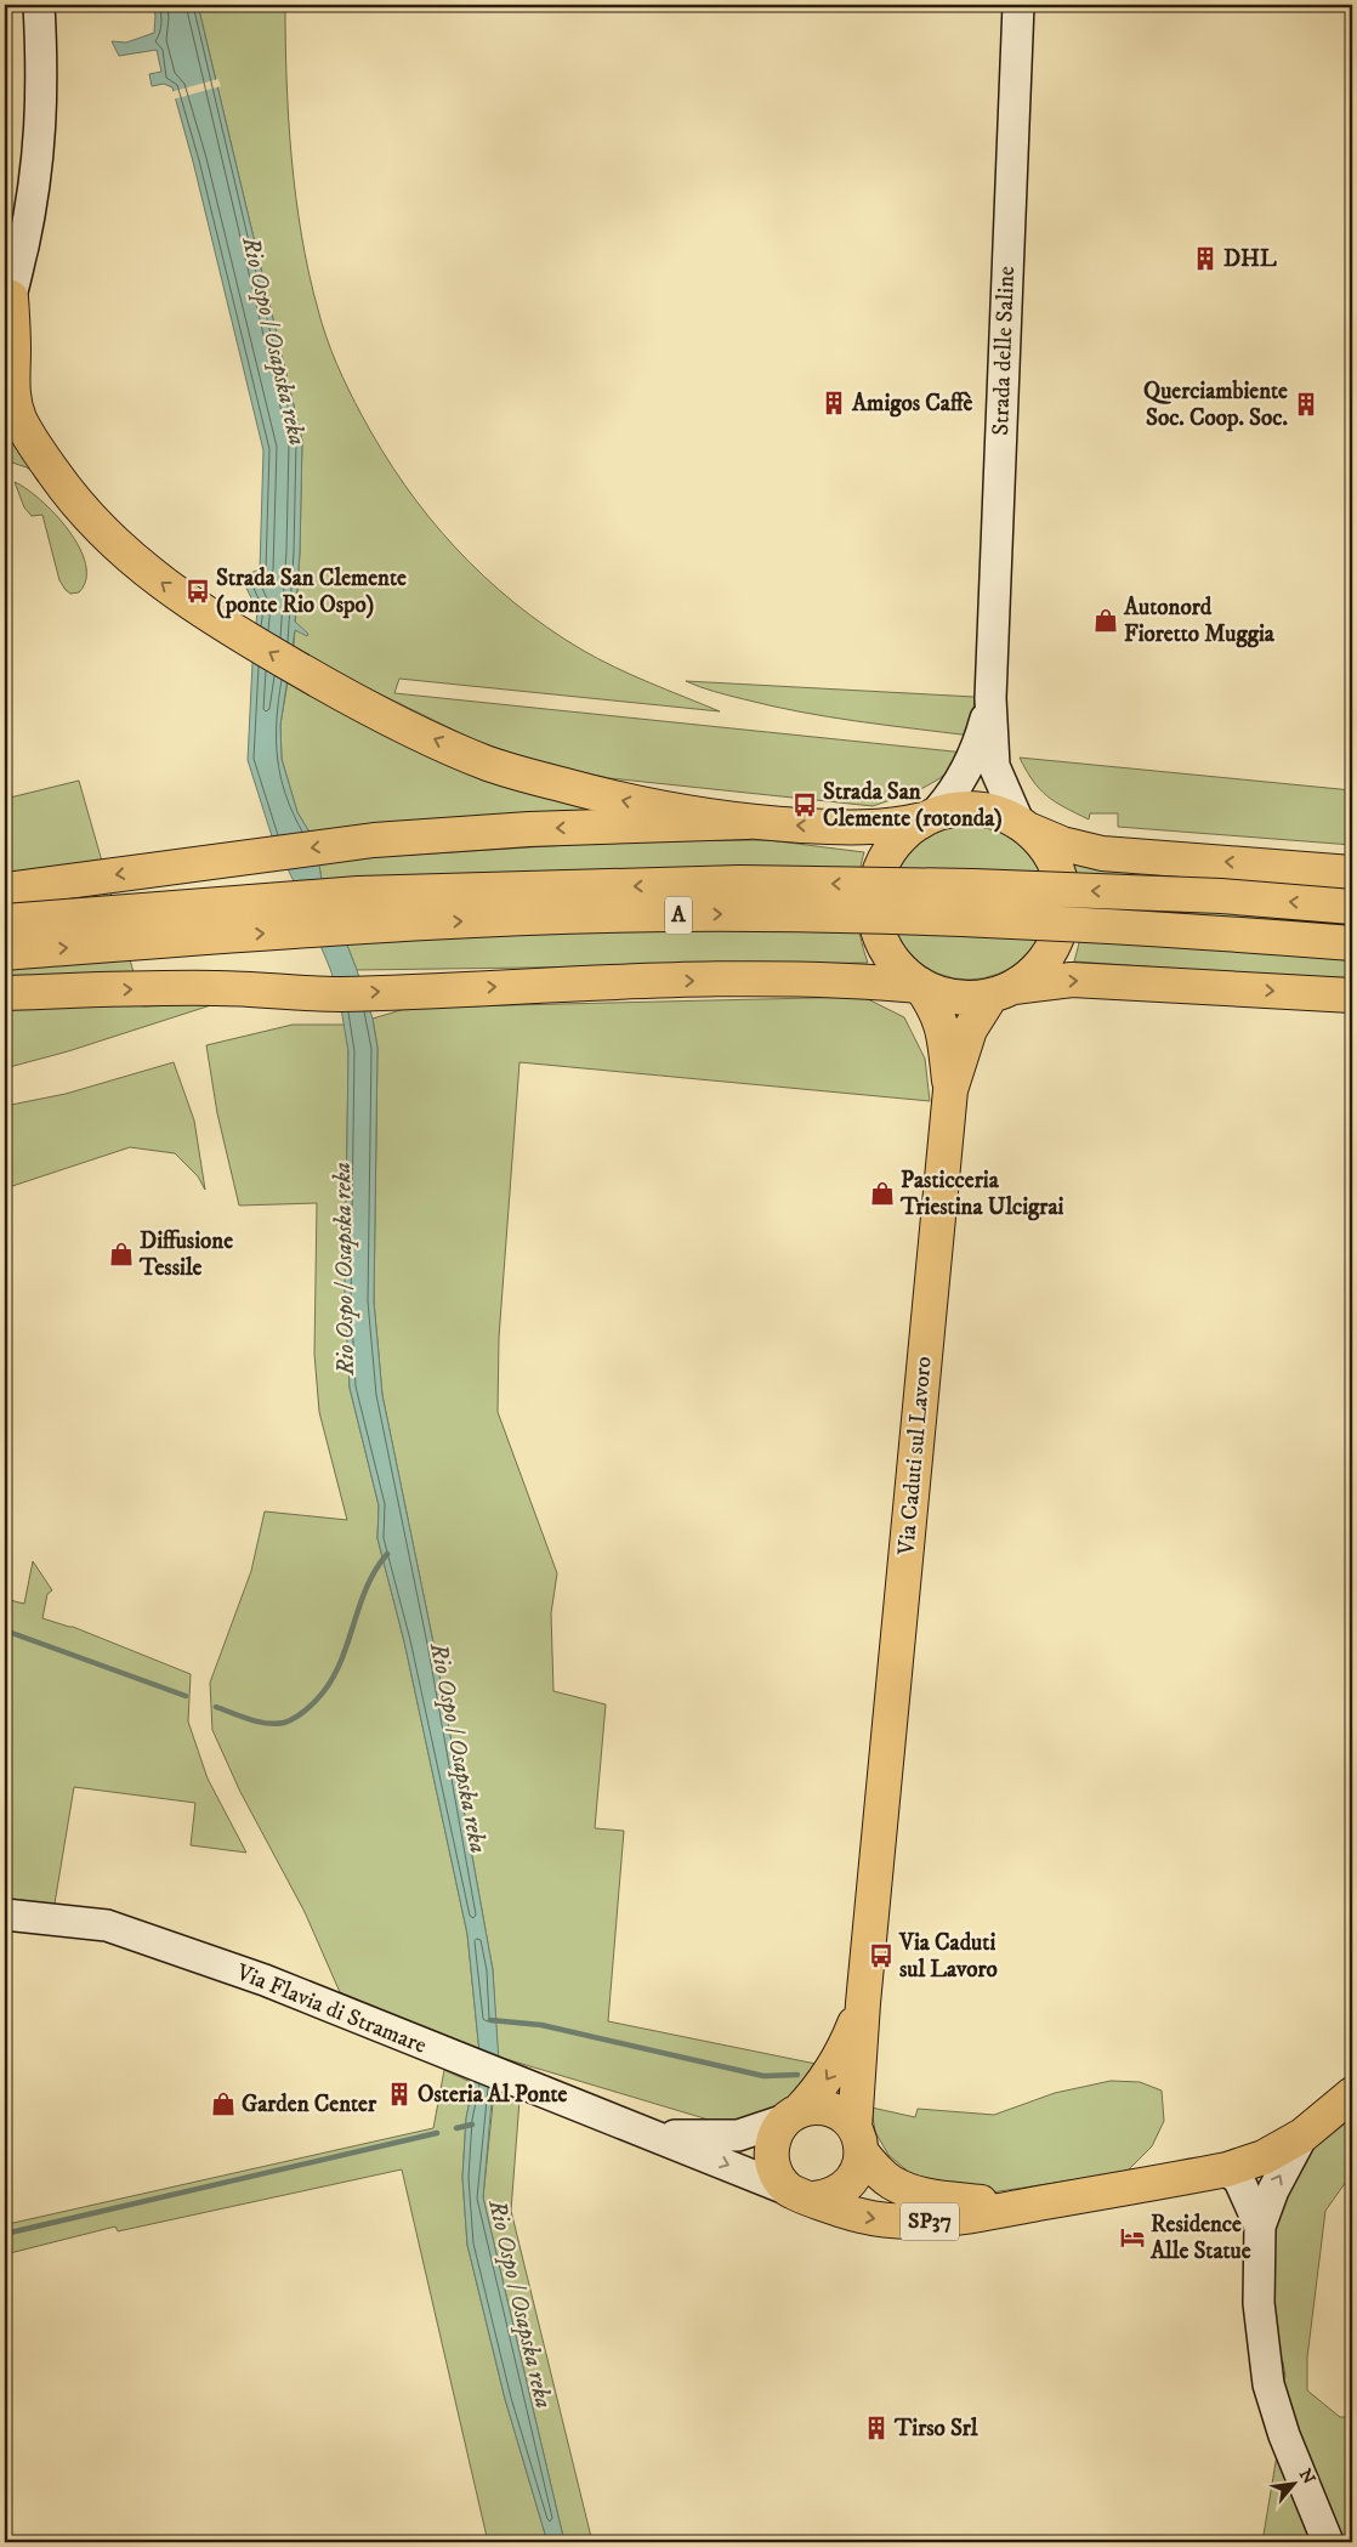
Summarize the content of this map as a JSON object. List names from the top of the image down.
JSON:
{
  "streets": {
    "main road": [
      "Strada delle Saline",
      "A",
      "Via Caduti sul Lavoro",
      "Via Flavia di Stramare",
      "SP37"
    ]
  },
  "crossings": [
    ["Strada delle Saline", "Via Caduti sul Lavoro"],
    ["Via Caduti sul Lavoro", "Via Flavia di Stramare"]
  ],
  "water": ["Rio Ospo / Osapska reka"],
  "places": {
    "building": [
      "DHL",
      "Amigos Caffè",
      "Querciambiente Soc. Coop. Soc.",
      "Osteria Al Ponte",
      "Tirso Srl"
    ],
    "bus stop": ["Strada San Clemente (ponte Rio Ospo)", "Strada San Clemente (rotonda)", "Via Caduti sul Lavoro"],
    "shop": [
      "Autonord Fioretto Muggia",
      "Pasticceria Triestina Ulcigrai",
      "Diffusione Tessile",
      "Garden Center"
    ],
    "hotel": ["Residence Alle Statue"]
  },
  "north": "top right"
}
